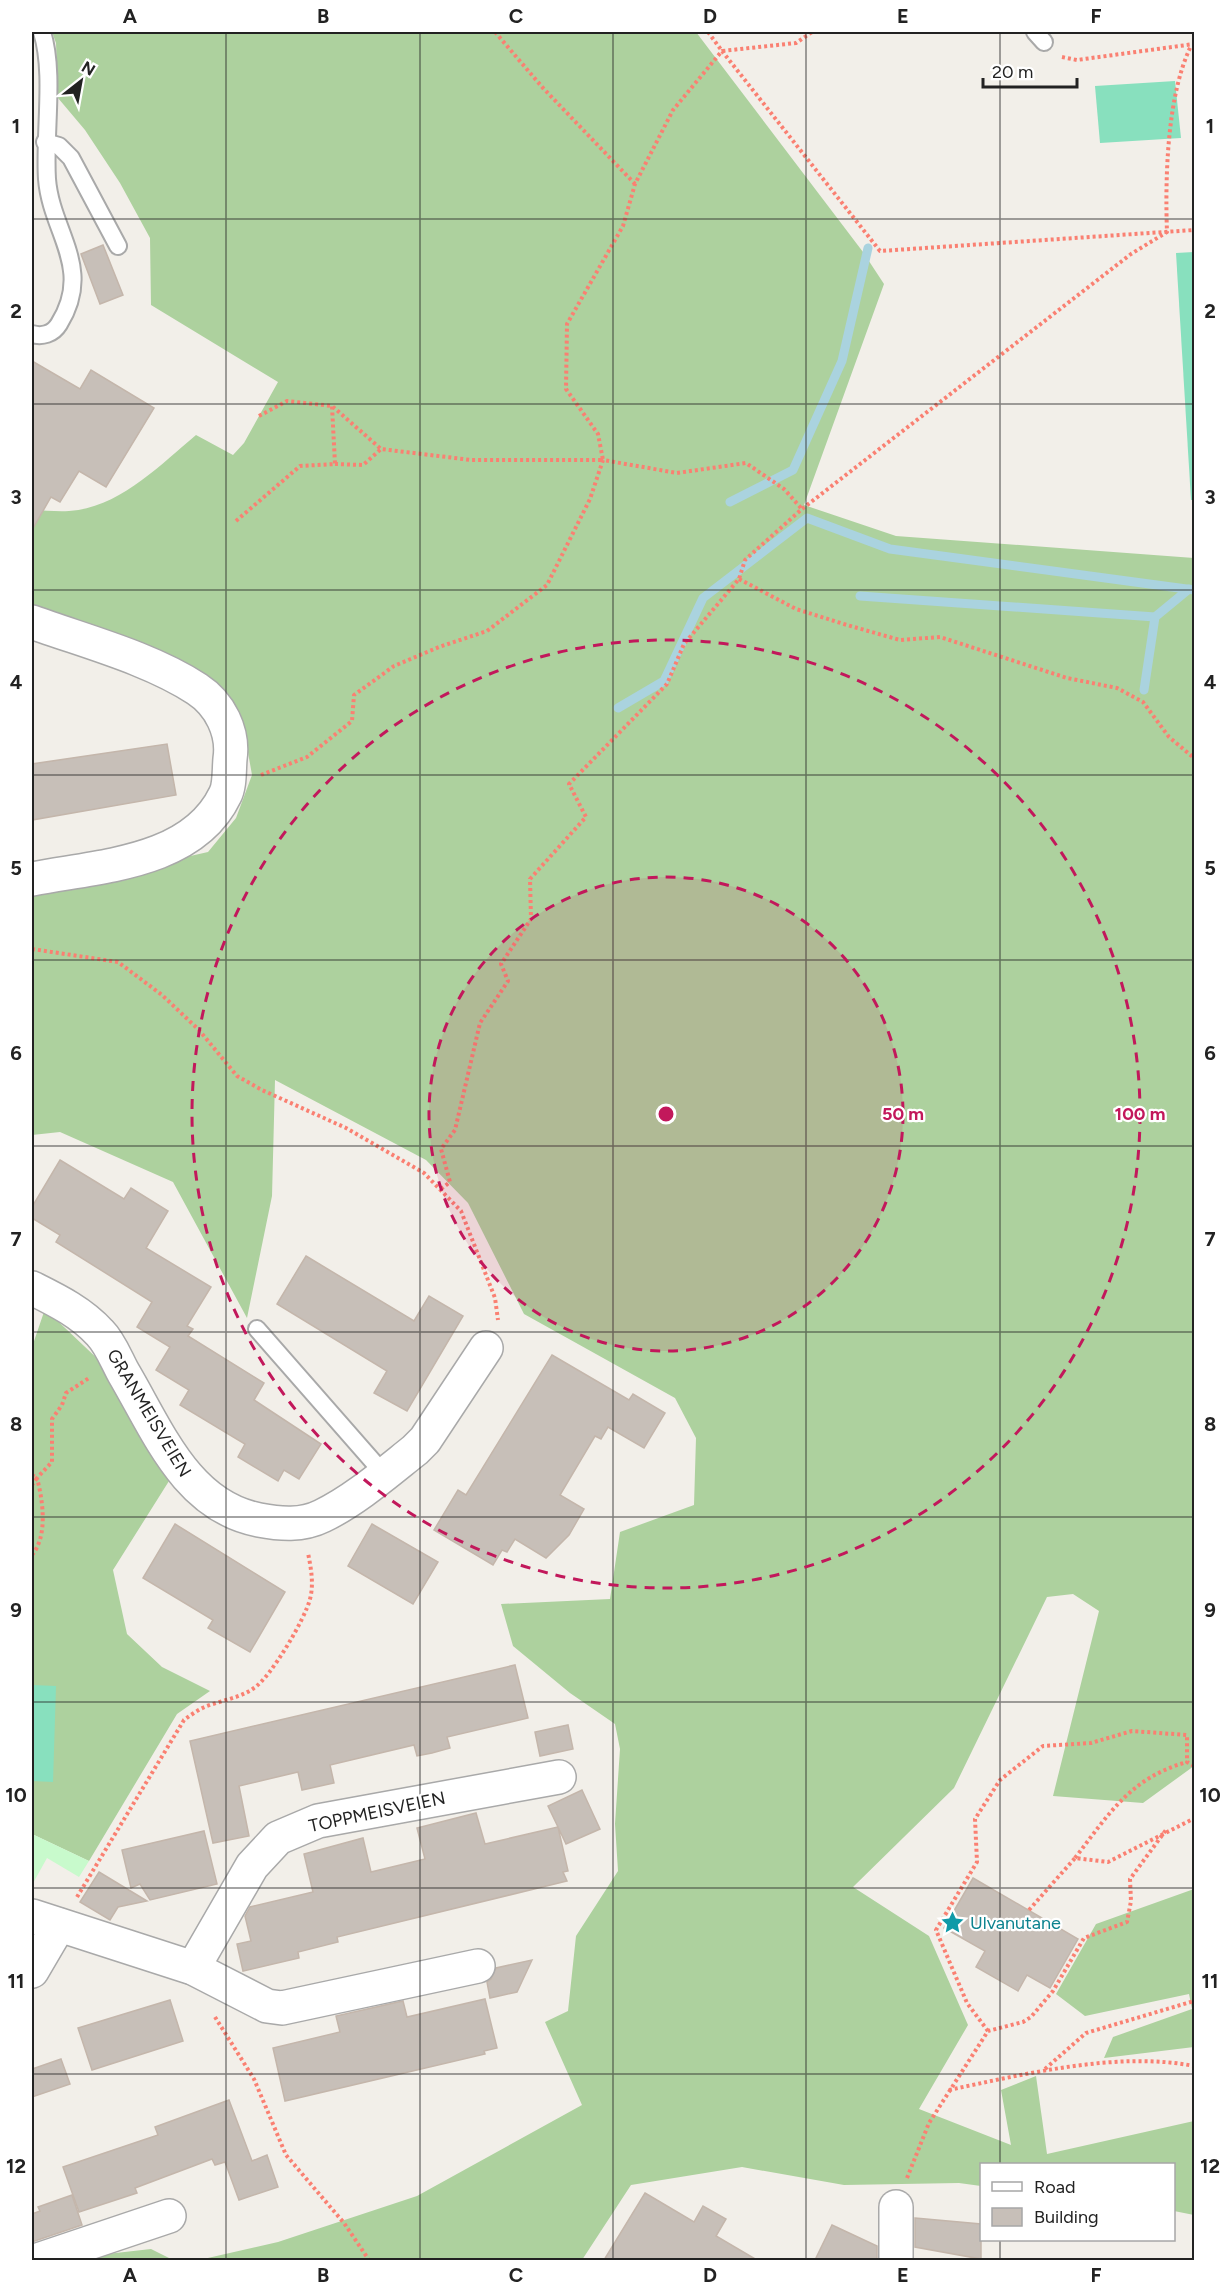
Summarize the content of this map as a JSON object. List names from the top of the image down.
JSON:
{
  "streets": {
    "street": ["GRANMEISVEIEN", "TOPPMEISVEIEN"]
  },
  "places": {
    "place": ["Ulvanutane"]
  },
  "legend": ["Road", "Building"],
  "scale_bar": "20 m",
  "north": "top right",
  "grid": {
    "columns": [
      "A",
      "B",
      "C",
      "D",
      "E",
      "F"
    ],
    "rows": [
      "1",
      "2",
      "3",
      "4",
      "5",
      "6",
      "7",
      "8",
      "9",
      "10",
      "11",
      "12"
    ]
  },
  "rings": ["50 m", "100 m"]
}
